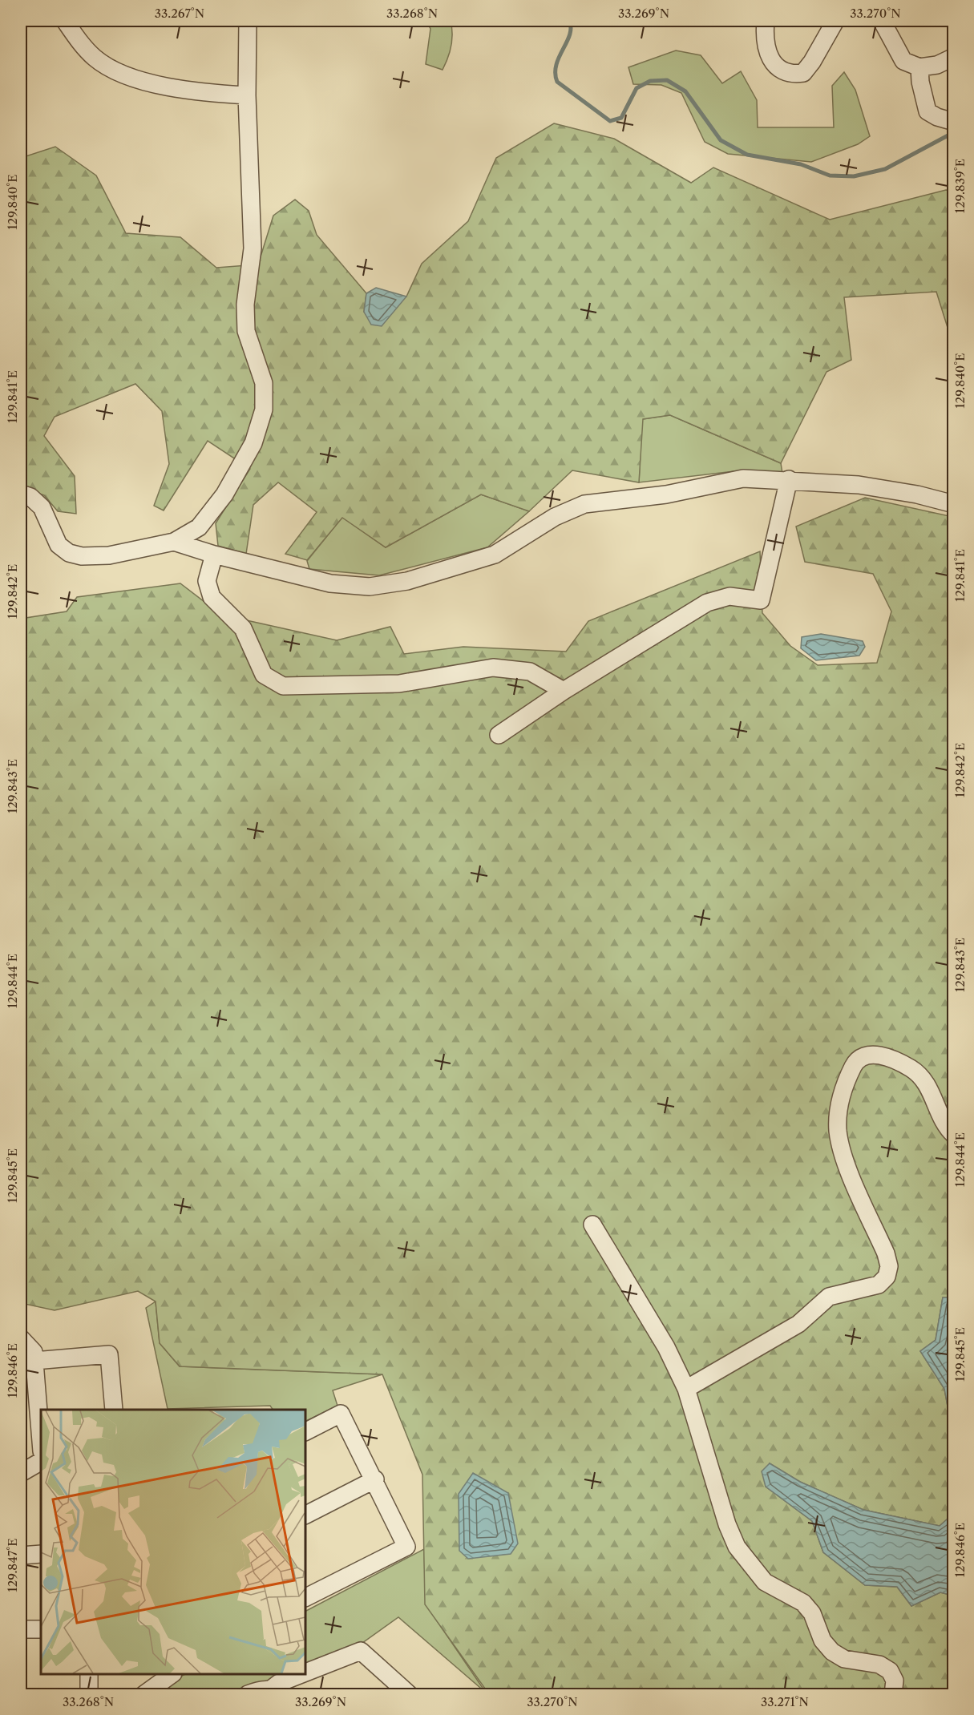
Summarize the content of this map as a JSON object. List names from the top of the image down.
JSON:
{
  "coordinates": [
    "33.267°N",
    "33.268°N",
    "33.269°N",
    "33.270°N",
    "129.839°E",
    "129.840°E",
    "129.841°E",
    "129.842°E",
    "129.843°E",
    "129.844°E",
    "129.845°E",
    "129.846°E",
    "129.847°E",
    "33.271°N"
  ]
}
